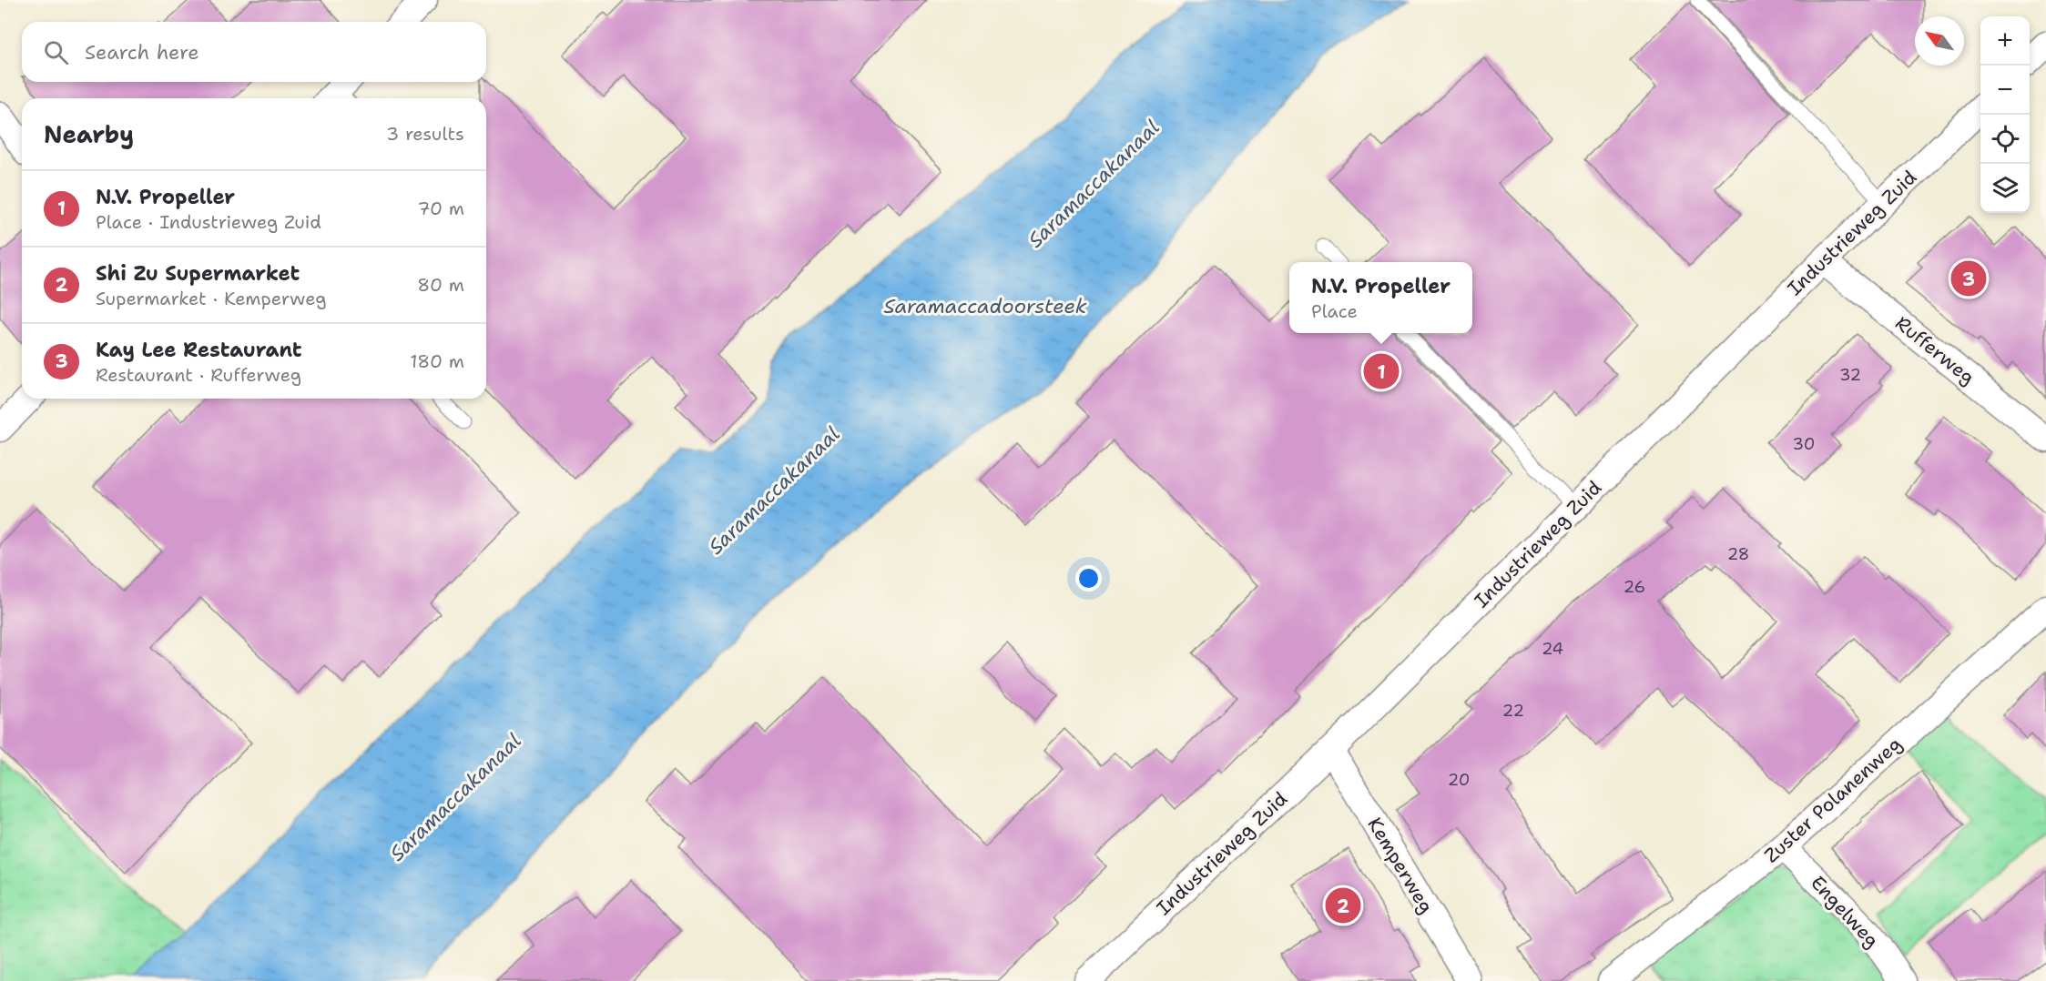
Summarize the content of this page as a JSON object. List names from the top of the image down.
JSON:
{
  "streets": {
    "street": [
      "Industrieweg Zuid",
      "Rufferweg",
      "Zuster Polanenweg",
      "Kemperweg",
      "Engelweg"
    ]
  },
  "crossings": [
    ["Industrieweg Zuid", "Rufferweg"],
    ["Industrieweg Zuid", "Kemperweg"],
    ["Zuster Polanenweg", "Engelweg"]
  ],
  "water": ["Saramaccakanaal", "Saramaccadoorsteek"],
  "house_numbers": [
    "32",
    "30",
    "28",
    "26",
    "24",
    "22",
    "20"
  ],
  "north": "top left",
  "page": {
    "map_buttons": ["+", "−"],
    "search": "Search here",
    "heading": ["Nearby", "3 results"],
    "list": [
      {
        "mark": "1",
        "name": "N.V. Propeller",
        "note": "Place · Industrieweg Zuid",
        "value": "70 m"
      },
      {
        "mark": "2",
        "name": "Shi Zu Supermarket",
        "note": "Supermarket · Kemperweg",
        "value": "80 m"
      },
      {
        "mark": "3",
        "name": "Kay Lee Restaurant",
        "note": "Restaurant · Rufferweg",
        "value": "180 m"
      }
    ],
    "pins": ["3", "1", "2"],
    "popup": ["N.V. Propeller", "Place"]
  }
}
